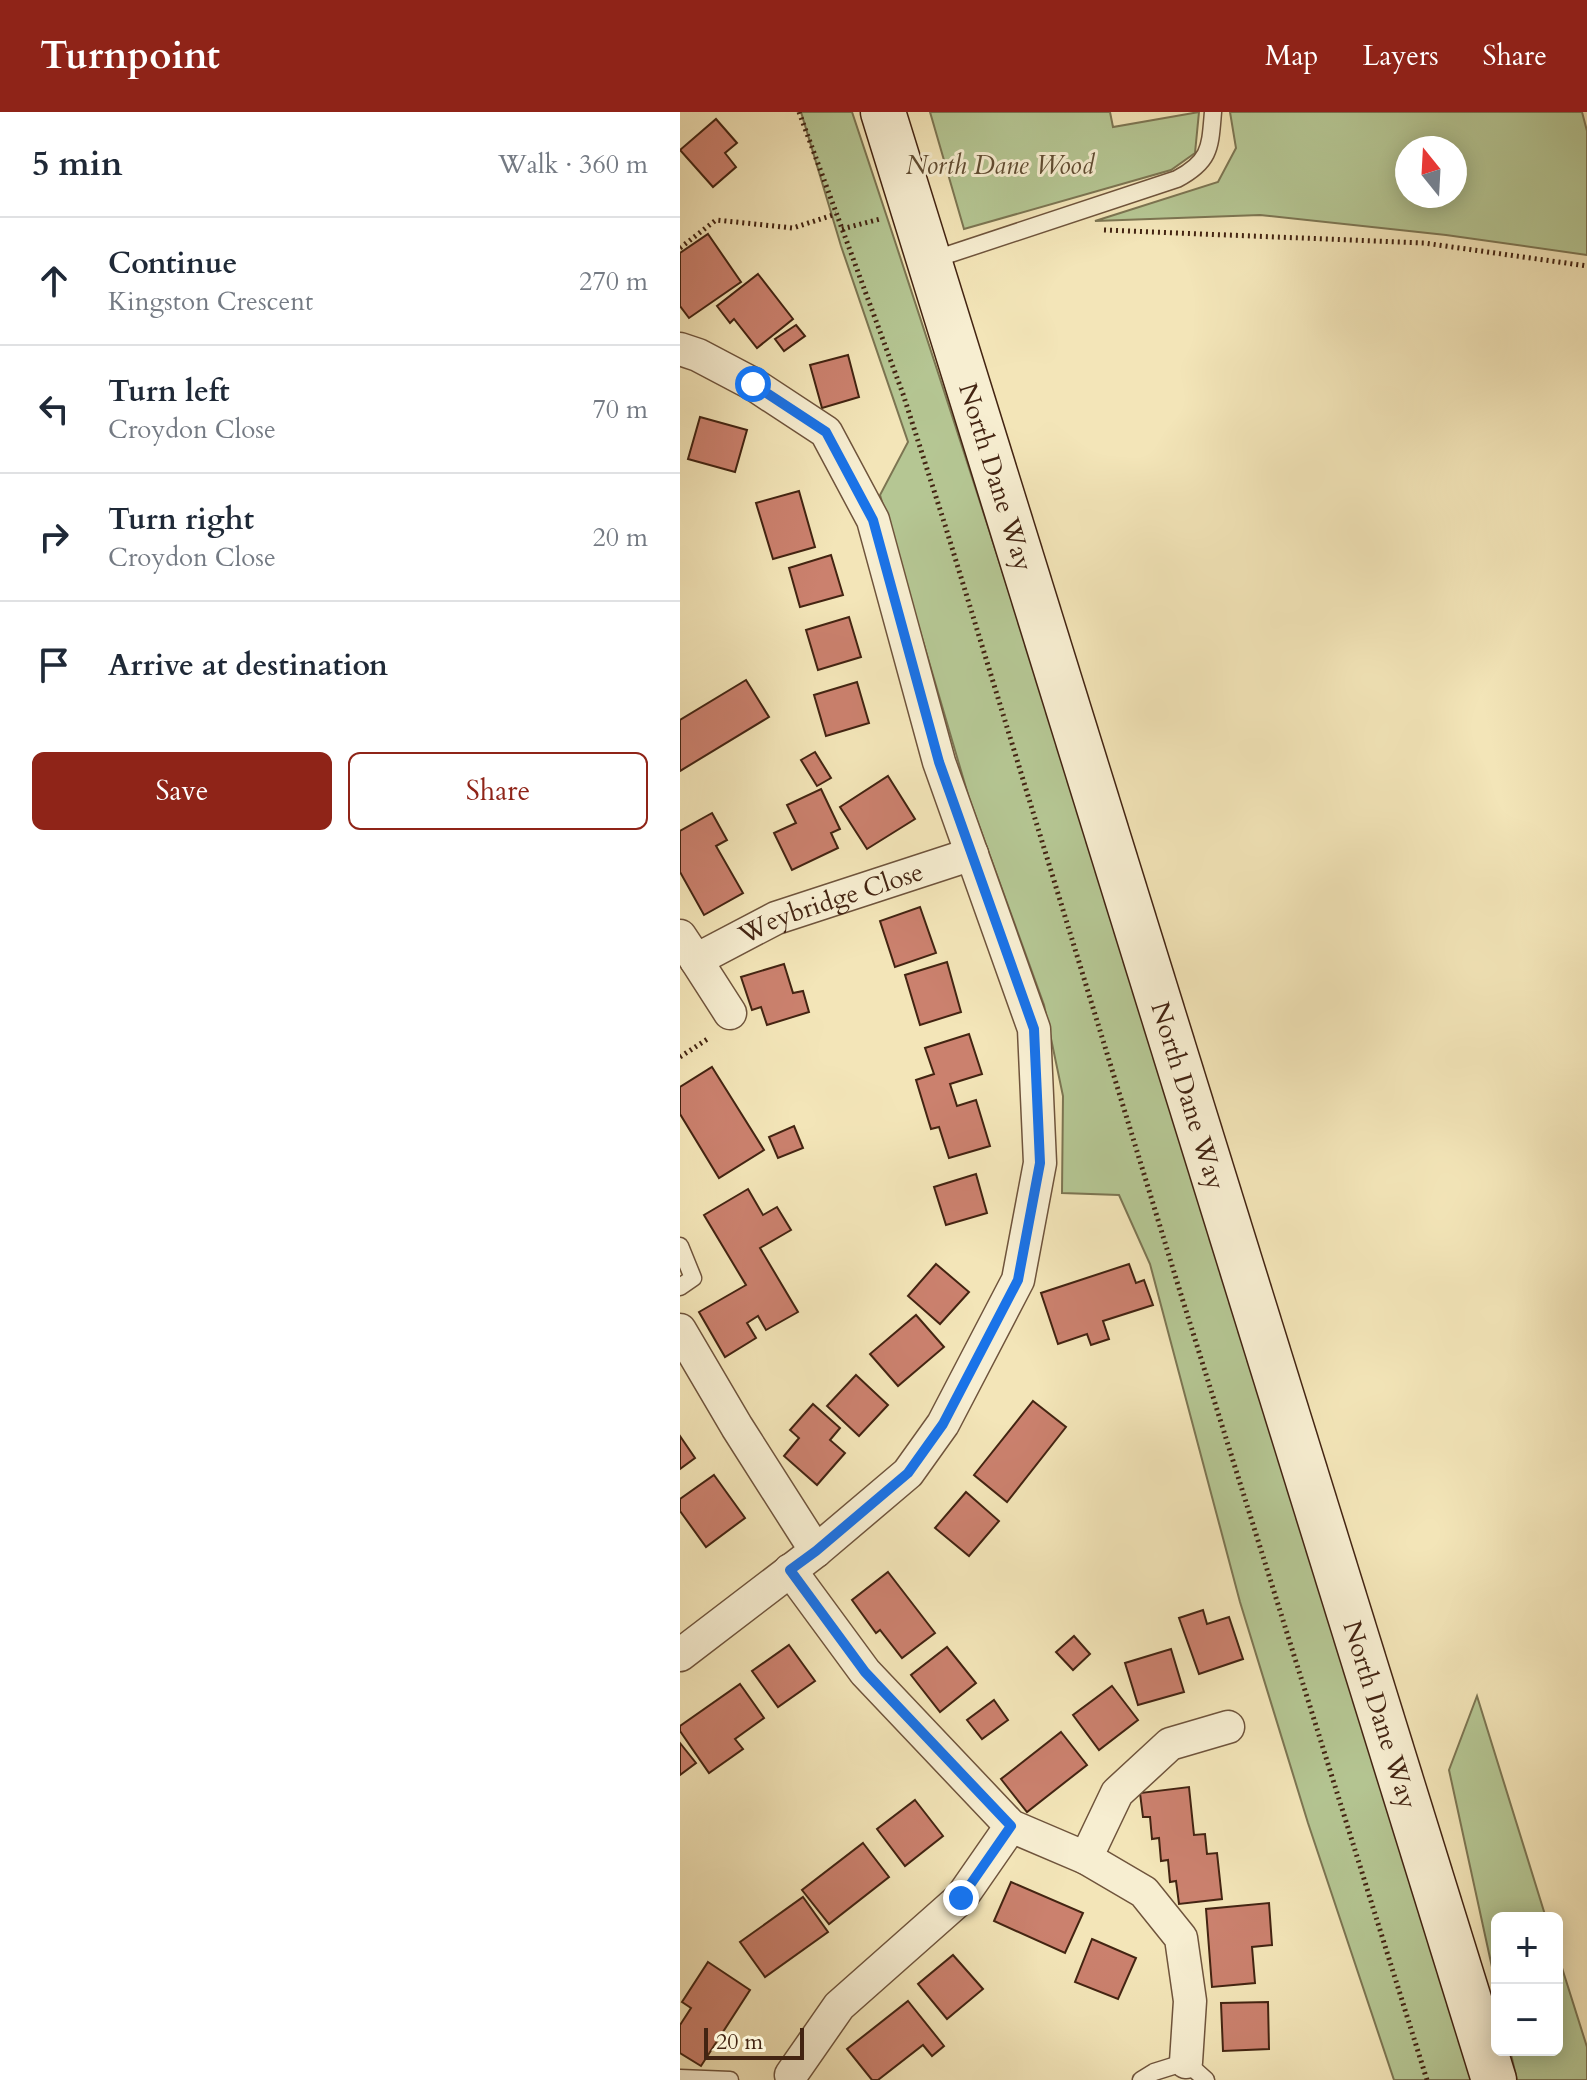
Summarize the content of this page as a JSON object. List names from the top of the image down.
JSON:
{
  "streets": {
    "street": ["North Dane Way", "Weybridge Close"]
  },
  "parks": ["North Dane Wood"],
  "scale_bar": "20 m",
  "north": "top",
  "page": {
    "header": "Turnpoint",
    "nav": ["Map", "Layers", "Share"],
    "heading": ["5 min", "Walk · 360 m"],
    "list": [
      ["Continue", "Kingston Crescent", "270 m"],
      ["Turn left", "Croydon Close", "70 m"],
      ["Turn right", "Croydon Close", "20 m"],
      "Arrive at destination"
    ],
    "buttons": ["Save", "Share"],
    "map_buttons": ["+", "−"],
    "scale": "20 m"
  }
}
